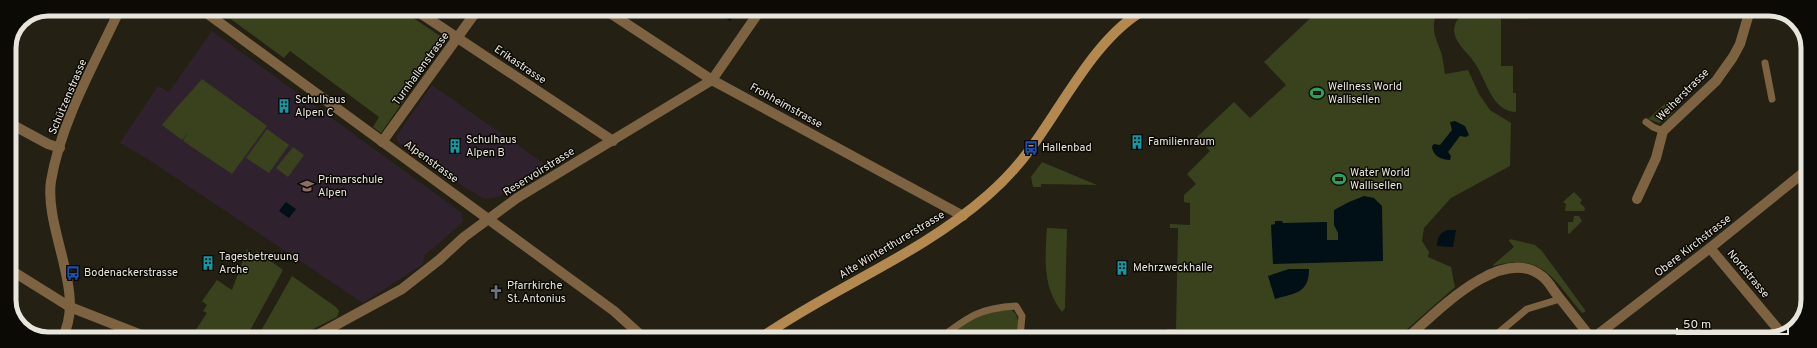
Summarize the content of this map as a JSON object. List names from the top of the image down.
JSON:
{
  "streets": {
    "main road": ["Alte Winterthurerstrasse"],
    "street": [
      "Erikastrasse",
      "Turnhallenstrasse",
      "Weiherstrasse",
      "Schützenstrasse",
      "Frohheimstrasse",
      "Alpenstrasse",
      "Reservoirstrasse",
      "Obere Kirchstrasse",
      "Nordstrasse"
    ]
  },
  "crossings": [
    ["Erikastrasse", "Turnhallenstrasse"],
    ["Erikastrasse", "Reservoirstrasse"],
    ["Turnhallenstrasse", "Alpenstrasse"],
    ["Frohheimstrasse", "Reservoirstrasse"],
    ["Frohheimstrasse", "Alte Winterthurerstrasse"],
    ["Alpenstrasse", "Reservoirstrasse"],
    ["Obere Kirchstrasse", "Nordstrasse"]
  ],
  "places": {
    "sports": ["Wellness World Wallisellen", "Water World Wallisellen"],
    "building": [
      "Schulhaus Alpen C",
      "Familienraum",
      "Schulhaus Alpen B",
      "Tagesbetreuung Arche",
      "Mehrzweckhalle"
    ],
    "bus stop": ["Hallenbad", "Bodenackerstrasse"],
    "school or university": ["Primarschule Alpen"],
    "church": ["Pfarrkirche St. Antonius"]
  },
  "scale_bar": "50 m"
}
